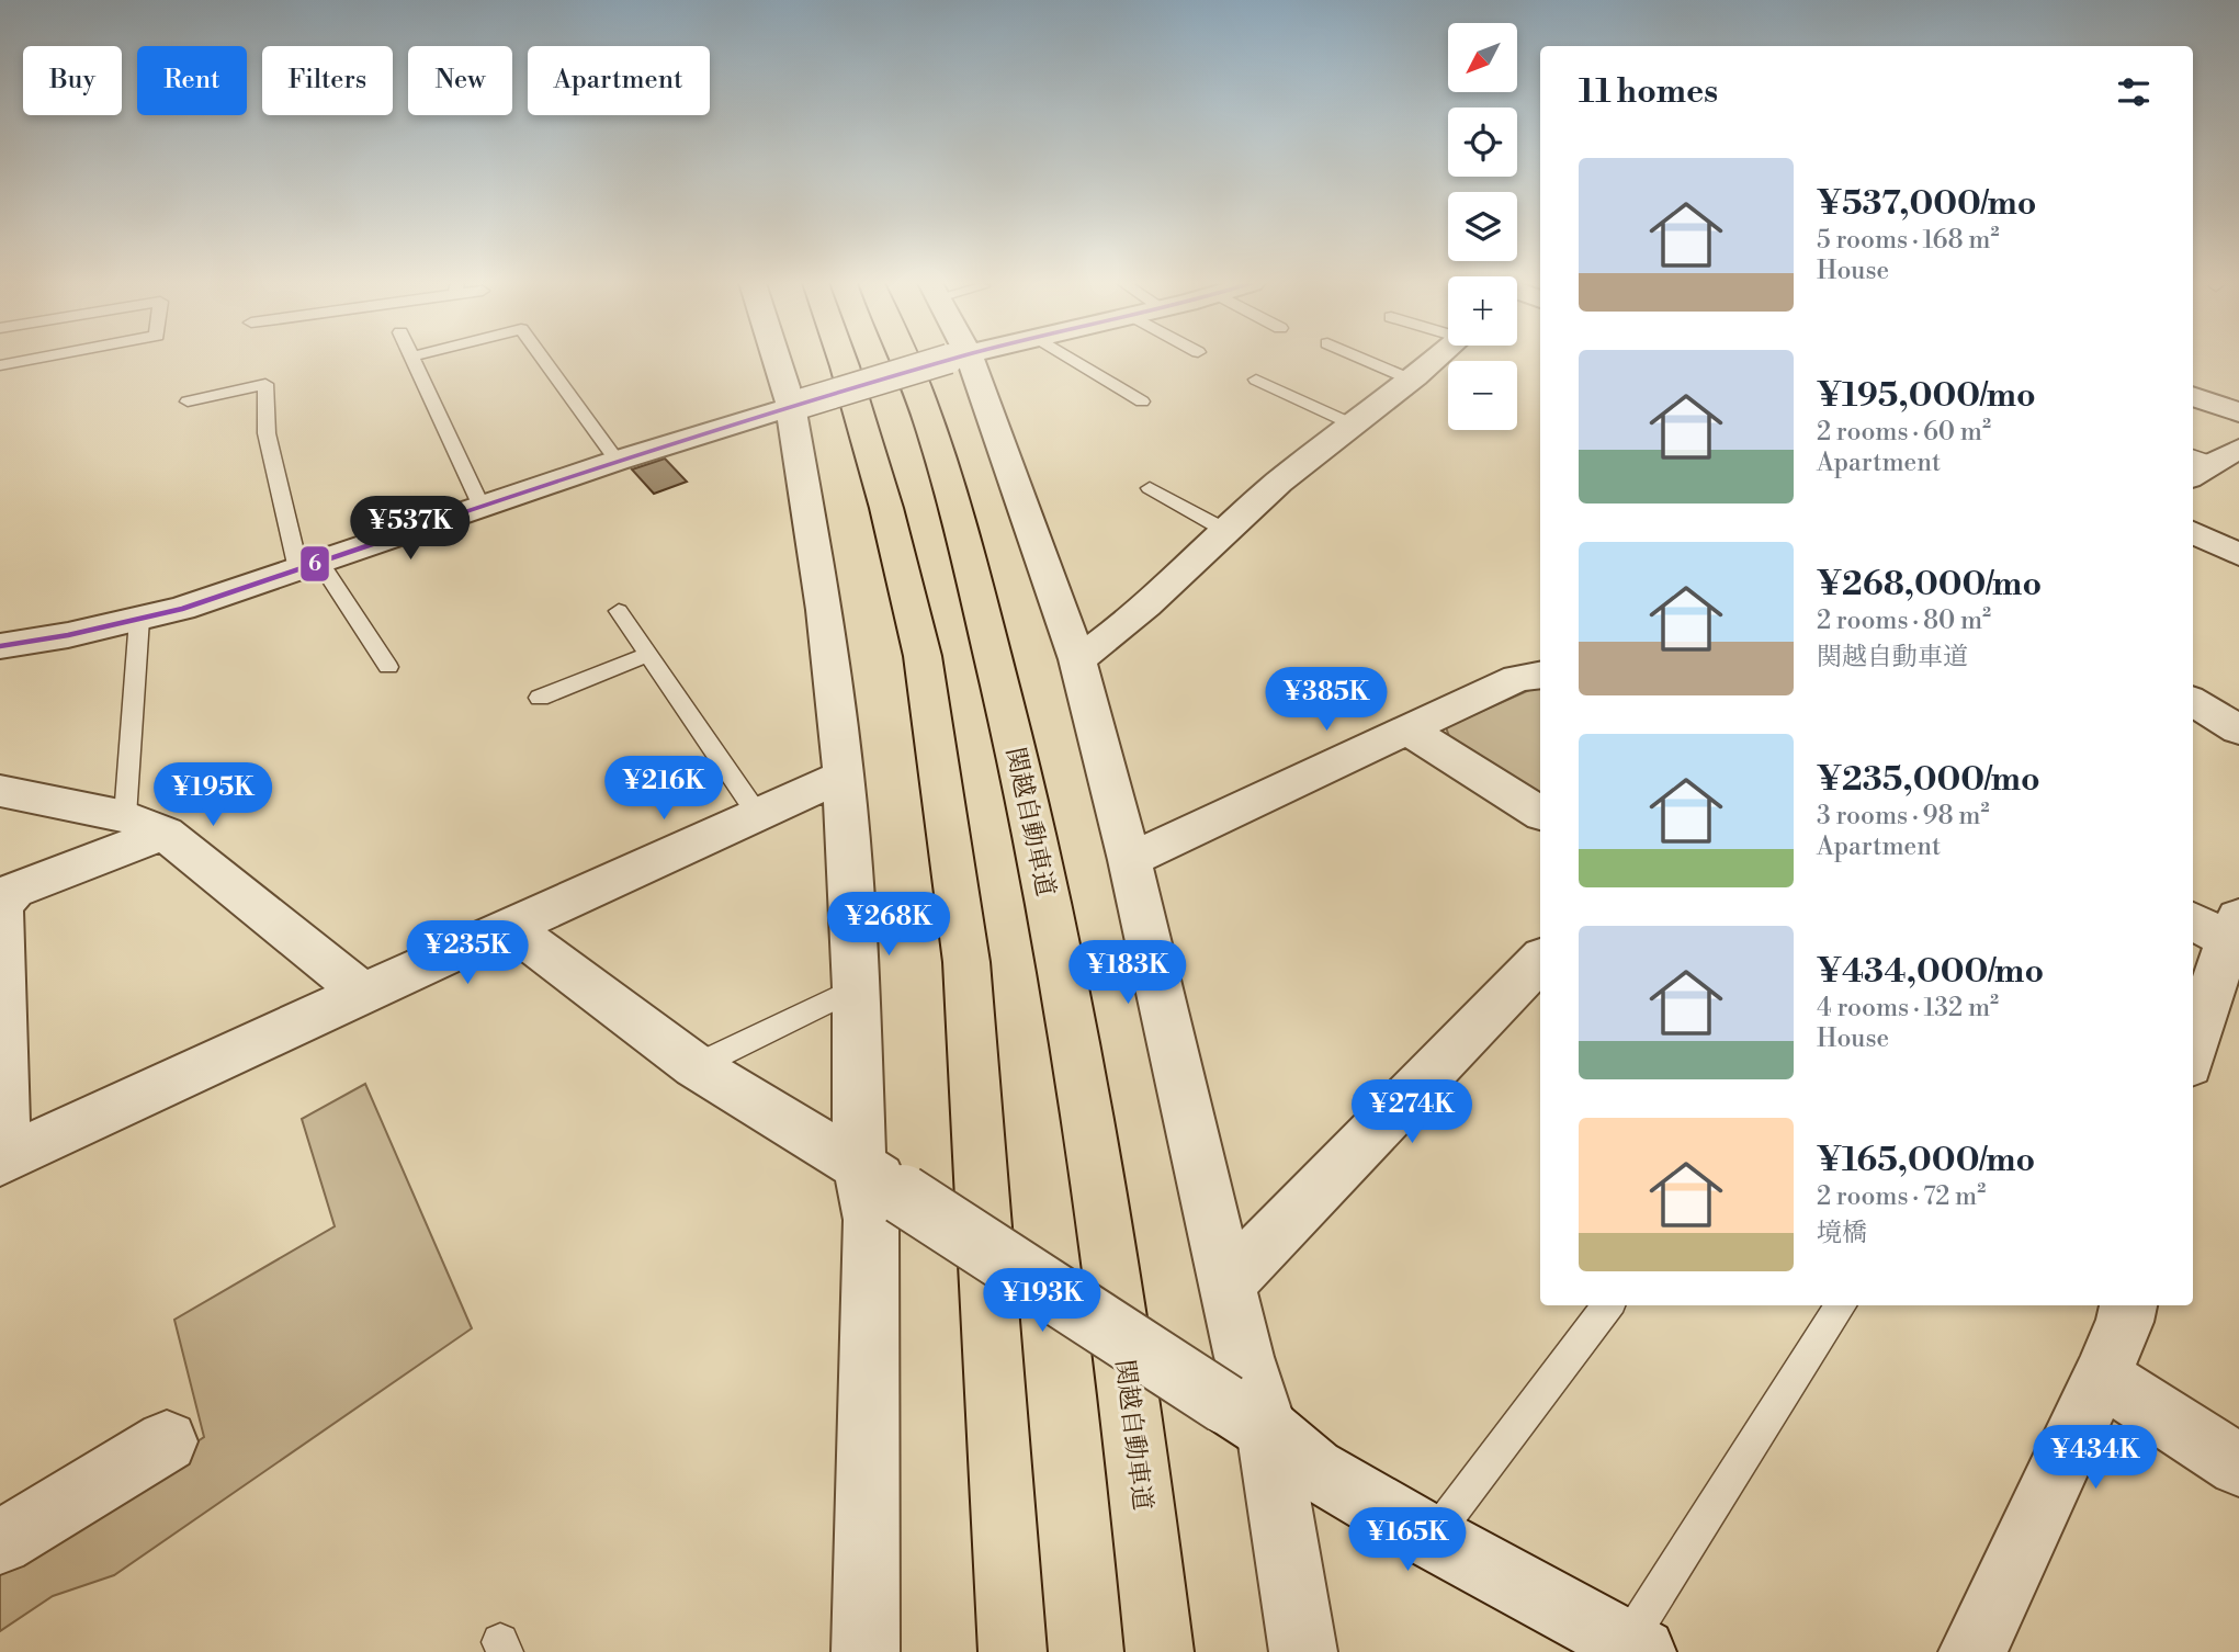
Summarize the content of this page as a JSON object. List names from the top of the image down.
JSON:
{
  "streets": {
    "highway": ["関越自動車道"]
  },
  "lines": ["transit line 6"],
  "north": "bottom left",
  "page": {
    "map_buttons": ["+", "−"],
    "chip": [
      "Buy",
      "Rent",
      "Filters",
      "New",
      "Apartment"
    ],
    "heading": "11 homes",
    "list": [
      {
        "name": "¥537,000/mo",
        "note": "5 rooms · 168 m² · House"
      },
      {
        "name": "¥195,000/mo",
        "note": "2 rooms · 60 m² · Apartment"
      },
      {
        "name": "¥268,000/mo",
        "note": "2 rooms · 80 m² · 関越自動車道"
      },
      {
        "name": "¥235,000/mo",
        "note": "3 rooms · 98 m² · Apartment"
      },
      {
        "name": "¥434,000/mo",
        "note": "4 rooms · 132 m² · House"
      },
      {
        "name": "¥165,000/mo",
        "note": "2 rooms · 72 m² · 境橋"
      }
    ],
    "price": [
      "¥537K",
      "¥385K",
      "¥216K",
      "¥195K",
      "¥268K",
      "¥235K",
      "¥183K",
      "¥274K",
      "¥193K",
      "¥434K",
      "¥165K"
    ]
  }
}
